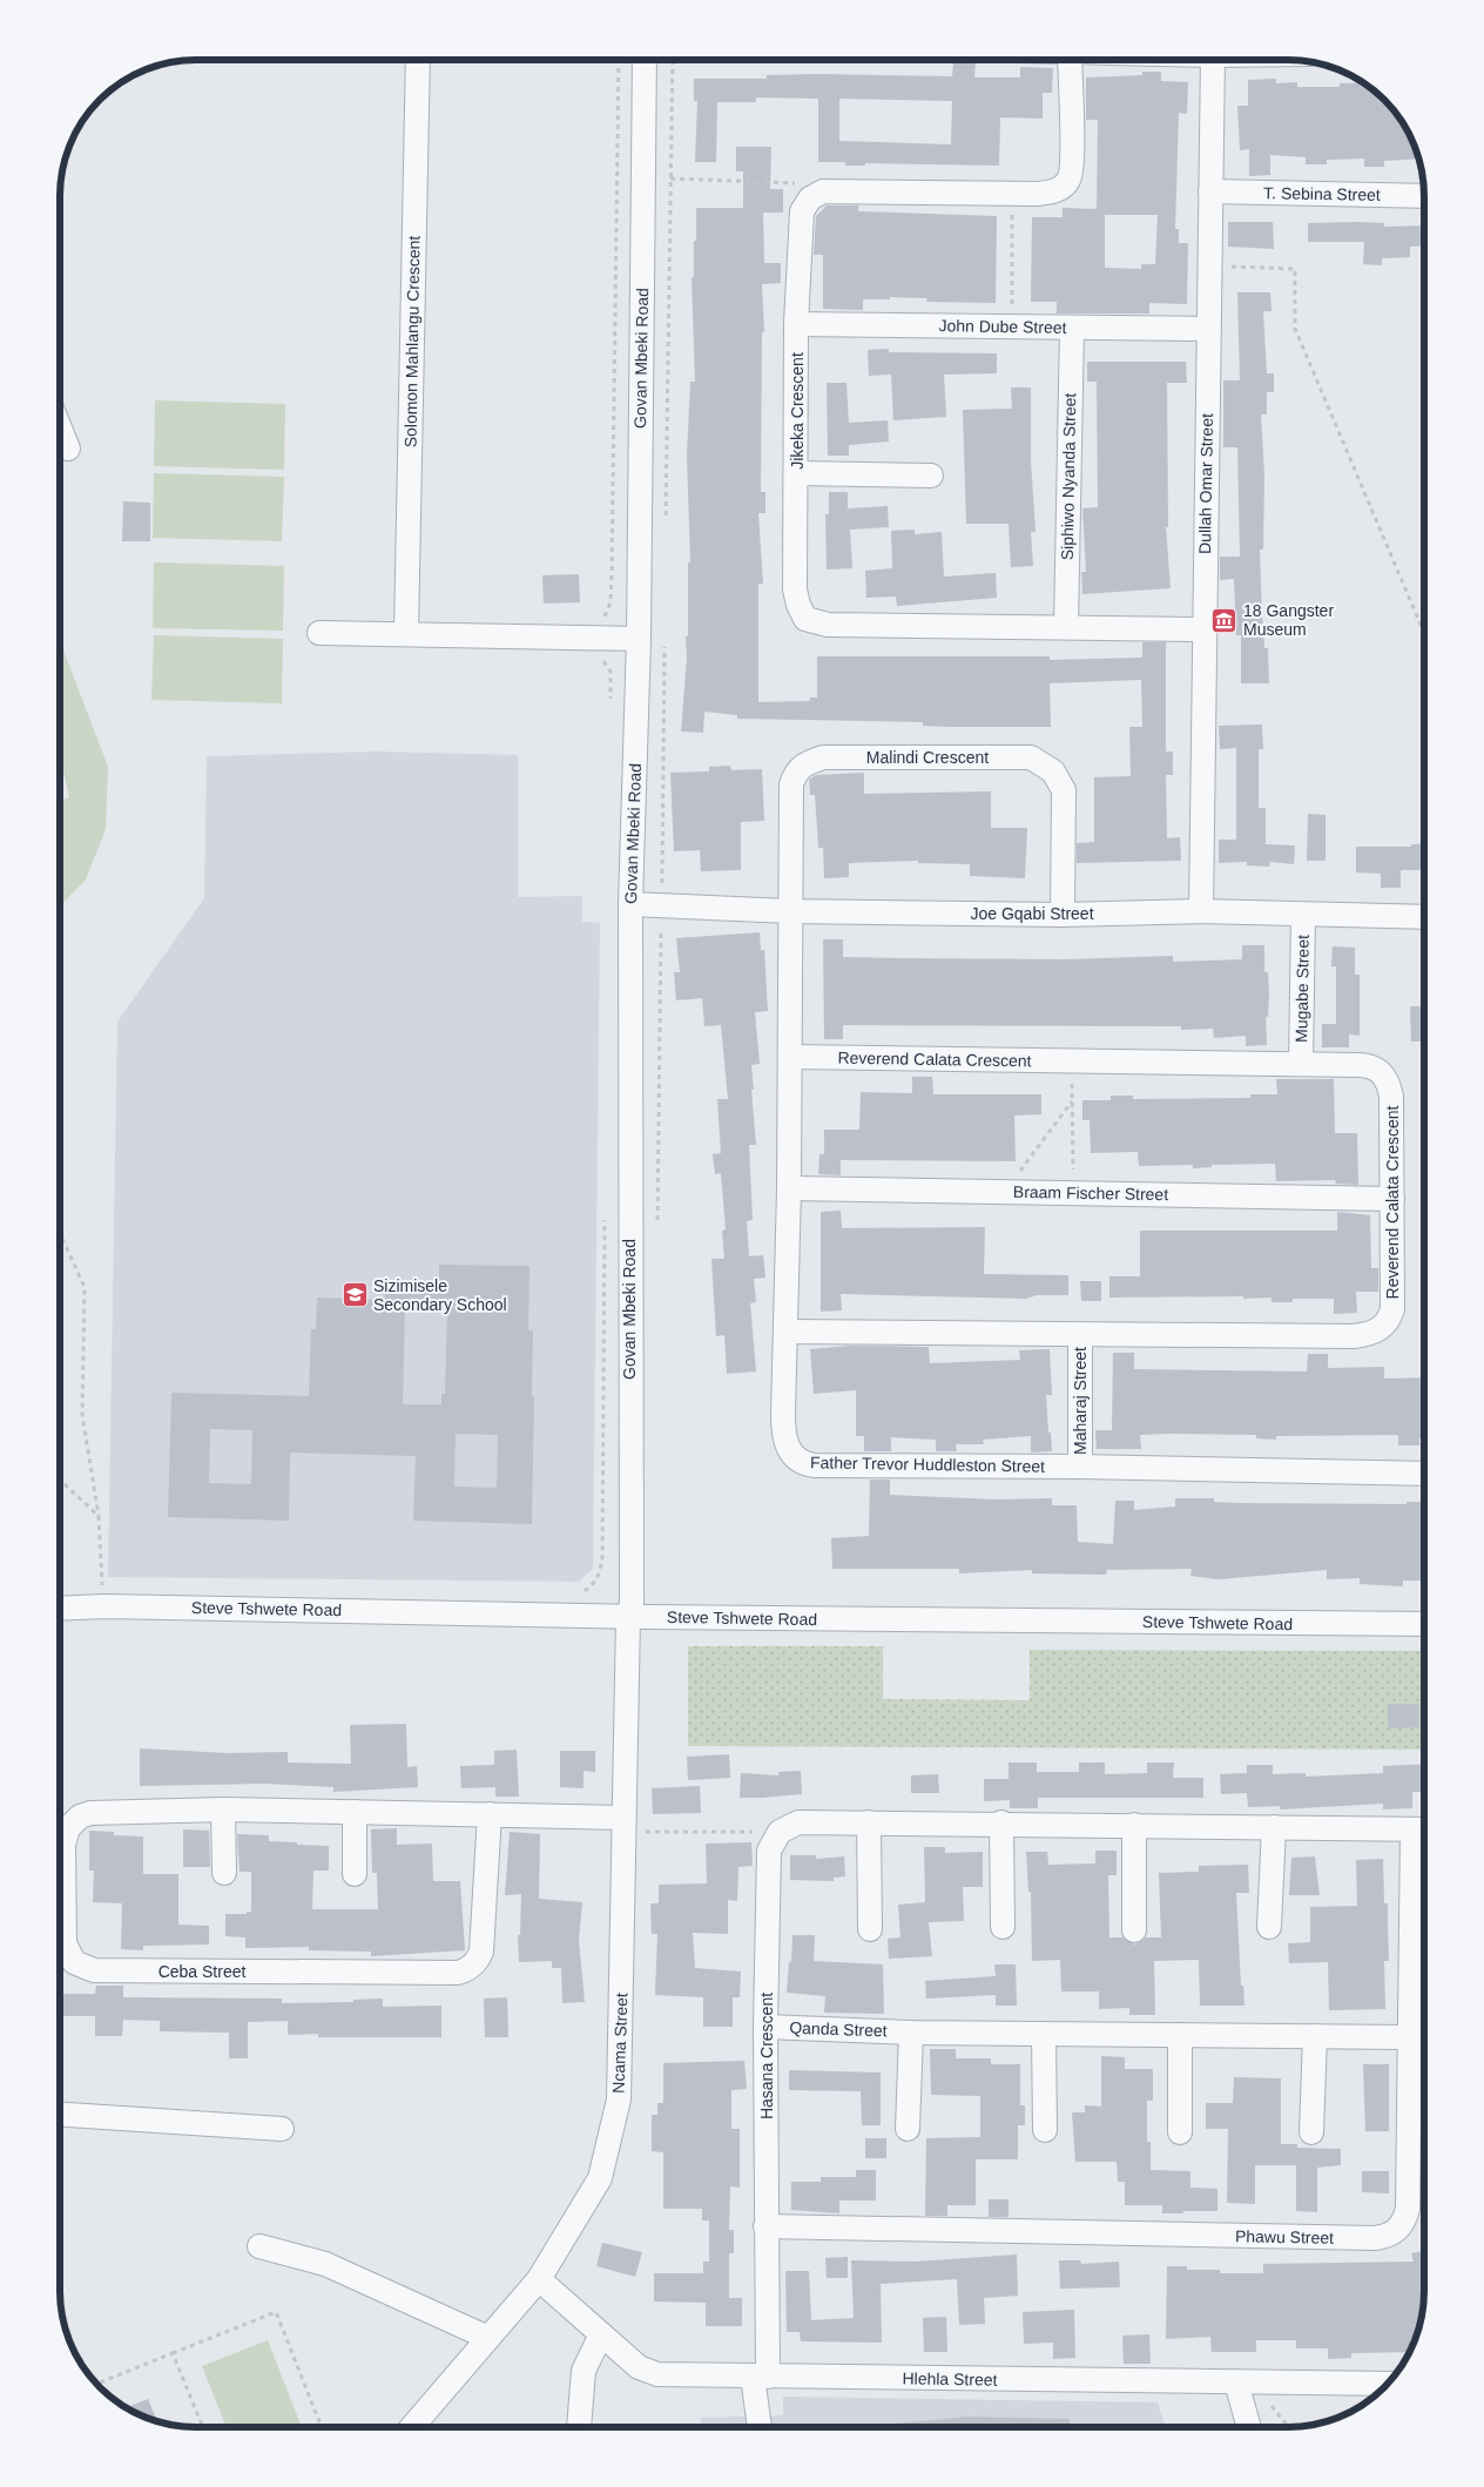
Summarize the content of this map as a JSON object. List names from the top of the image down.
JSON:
{
  "streets": {
    "street": [
      "T. Sebina Street",
      "John Dube Street",
      "Solomon Mahlangu Crescent",
      "Govan Mbeki Road",
      "Jikeka Crescent",
      "Siphiwo Nyanda Street",
      "Dullah Omar Street",
      "Malindi Crescent",
      "Joe Gqabi Street",
      "Mugabe Street",
      "Reverend Calata Crescent",
      "Braam Fischer Street",
      "Maharaj Street",
      "Father Trevor Huddleston Street",
      "Steve Tshwete Road",
      "Ceba Street",
      "Qanda Street",
      "Ncama Street",
      "Hasana Crescent",
      "Phawu Street",
      "Hlehla Street"
    ]
  },
  "crossings": [
    ["T. Sebina Street", "Dullah Omar Street"],
    ["John Dube Street", "Jikeka Crescent"],
    ["John Dube Street", "Siphiwo Nyanda Street"],
    ["John Dube Street", "Dullah Omar Street"],
    ["Govan Mbeki Road", "Joe Gqabi Street"],
    ["Govan Mbeki Road", "Steve Tshwete Road"],
    ["Govan Mbeki Road", "Ncama Street"],
    ["Jikeka Crescent", "Siphiwo Nyanda Street"],
    ["Jikeka Crescent", "Dullah Omar Street"],
    ["Dullah Omar Street", "Joe Gqabi Street"],
    ["Malindi Crescent", "Joe Gqabi Street"],
    ["Malindi Crescent", "Father Trevor Huddleston Street"],
    ["Joe Gqabi Street", "Mugabe Street"],
    ["Joe Gqabi Street", "Father Trevor Huddleston Street"],
    ["Mugabe Street", "Reverend Calata Crescent"],
    ["Reverend Calata Crescent", "Braam Fischer Street"],
    ["Reverend Calata Crescent", "Maharaj Street"],
    ["Reverend Calata Crescent", "Father Trevor Huddleston Street"],
    ["Braam Fischer Street", "Father Trevor Huddleston Street"],
    ["Maharaj Street", "Father Trevor Huddleston Street"],
    ["Steve Tshwete Road", "Ncama Street"],
    ["Ceba Street", "Ncama Street"],
    ["Qanda Street", "Hasana Crescent"],
    ["Qanda Street", "Phawu Street"],
    ["Ncama Street", "Hlehla Street"],
    ["Hasana Crescent", "Phawu Street"],
    ["Hasana Crescent", "Hlehla Street"]
  ],
  "places": {
    "museum": ["18 Gangster Museum"],
    "school or university": ["Sizimisele Secondary School"]
  }
}
